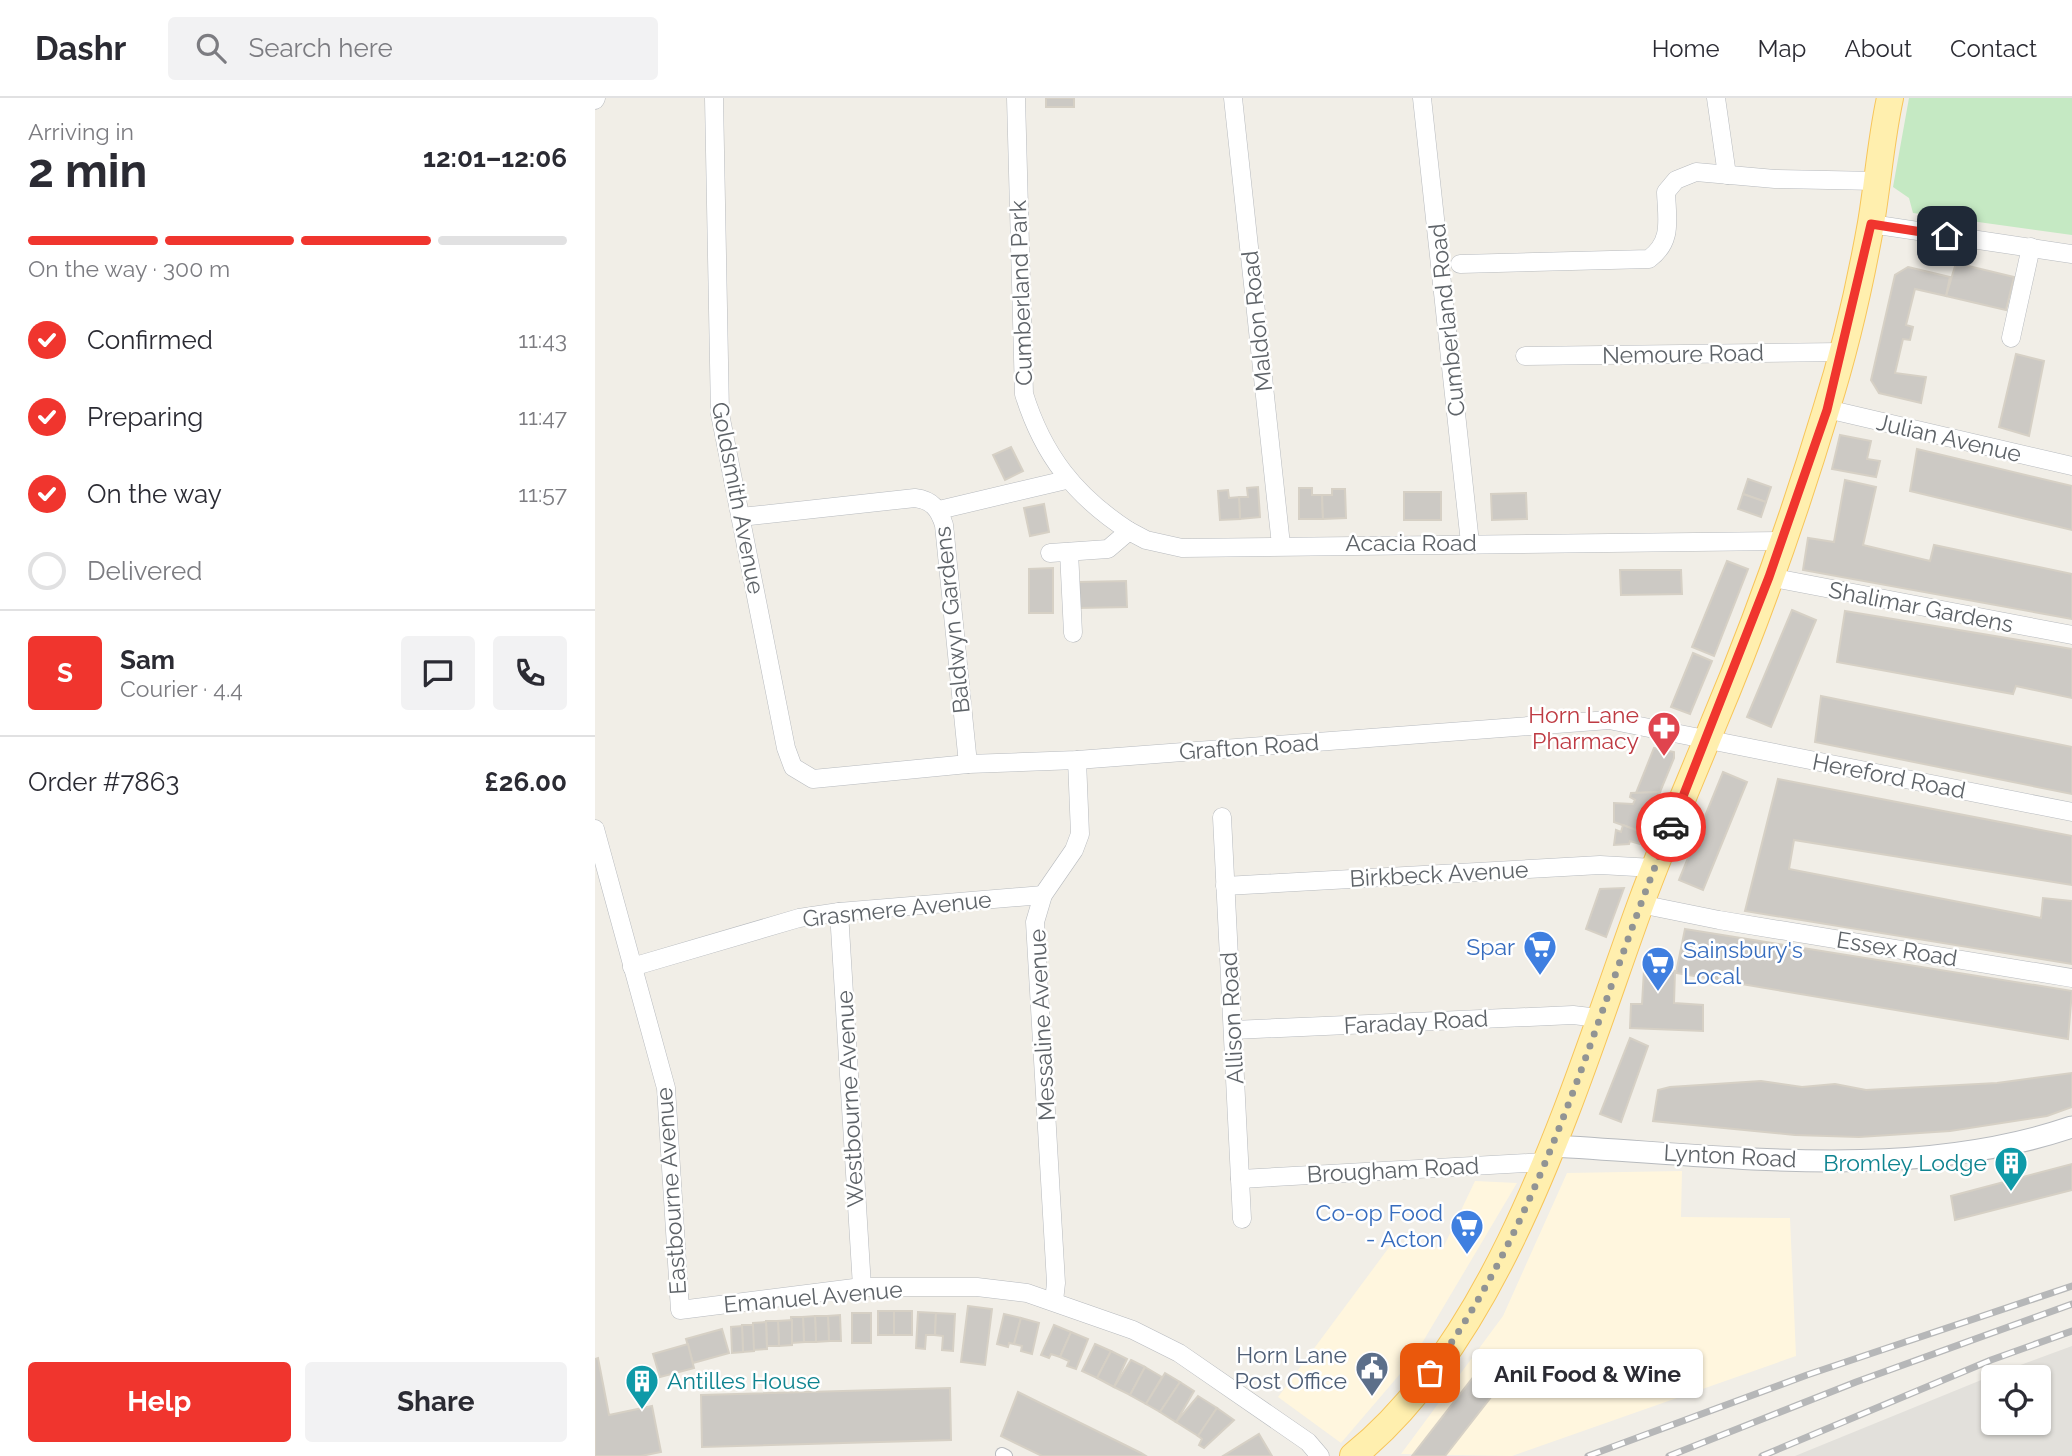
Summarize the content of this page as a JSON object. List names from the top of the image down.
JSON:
{
  "streets": {
    "street": [
      "Cumberland Park",
      "Cumberland Road",
      "Maldon Road",
      "Nemoure Road",
      "Julian Avenue",
      "Goldsmith Avenue",
      "Acacia Road",
      "Shalimar Gardens",
      "Baldwyn Gardens",
      "Grafton Road",
      "Hereford Road",
      "Birkbeck Avenue",
      "Grasmere Avenue",
      "Essex Road",
      "Allison Road",
      "Faraday Road",
      "Messaline Avenue",
      "Westbourne Avenue",
      "Lynton Road",
      "Brougham Road",
      "Eastbourne Avenue",
      "Emanuel Avenue"
    ]
  },
  "crossings": [
    ["Cumberland Park", "Acacia Road"],
    ["Cumberland Road", "Acacia Road"],
    ["Maldon Road", "Acacia Road"],
    ["Goldsmith Avenue", "Baldwyn Gardens"],
    ["Goldsmith Avenue", "Grafton Road"],
    ["Baldwyn Gardens", "Grafton Road"],
    ["Grafton Road", "Hereford Road"],
    ["Grafton Road", "Messaline Avenue"],
    ["Birkbeck Avenue", "Allison Road"],
    ["Grasmere Avenue", "Messaline Avenue"],
    ["Grasmere Avenue", "Westbourne Avenue"],
    ["Grasmere Avenue", "Eastbourne Avenue"],
    ["Allison Road", "Faraday Road"],
    ["Allison Road", "Brougham Road"],
    ["Messaline Avenue", "Emanuel Avenue"],
    ["Westbourne Avenue", "Emanuel Avenue"],
    ["Lynton Road", "Brougham Road"],
    ["Eastbourne Avenue", "Emanuel Avenue"]
  ],
  "places": {
    "pharmacy": ["Horn Lane Pharmacy"],
    "supermarket": ["Spar", "Sainsbury's Local", "Co-op Food - Acton"],
    "building": ["Bromley Lodge", "Antilles House"],
    "other": ["Anil Food & Wine"],
    "public building": ["Horn Lane Post Office"]
  },
  "page": {
    "header": "Dashr",
    "search": "Search here",
    "nav": [
      "Home",
      "Map",
      "About",
      "Contact"
    ],
    "heading": ["2 min", "Arriving in", "12:01–12:06"],
    "panel": [
      "Sam",
      "Courier · 4.4",
      "Order #7863",
      "£26.00"
    ],
    "bar": "On the way · 300 m",
    "list": [
      ["Confirmed", "11:43"],
      ["Preparing", "11:47"],
      ["On the way", "11:57"],
      "Delivered"
    ],
    "round": "S",
    "buttons": ["Help", "Share"],
    "bubble": "Anil Food & Wine"
  }
}
